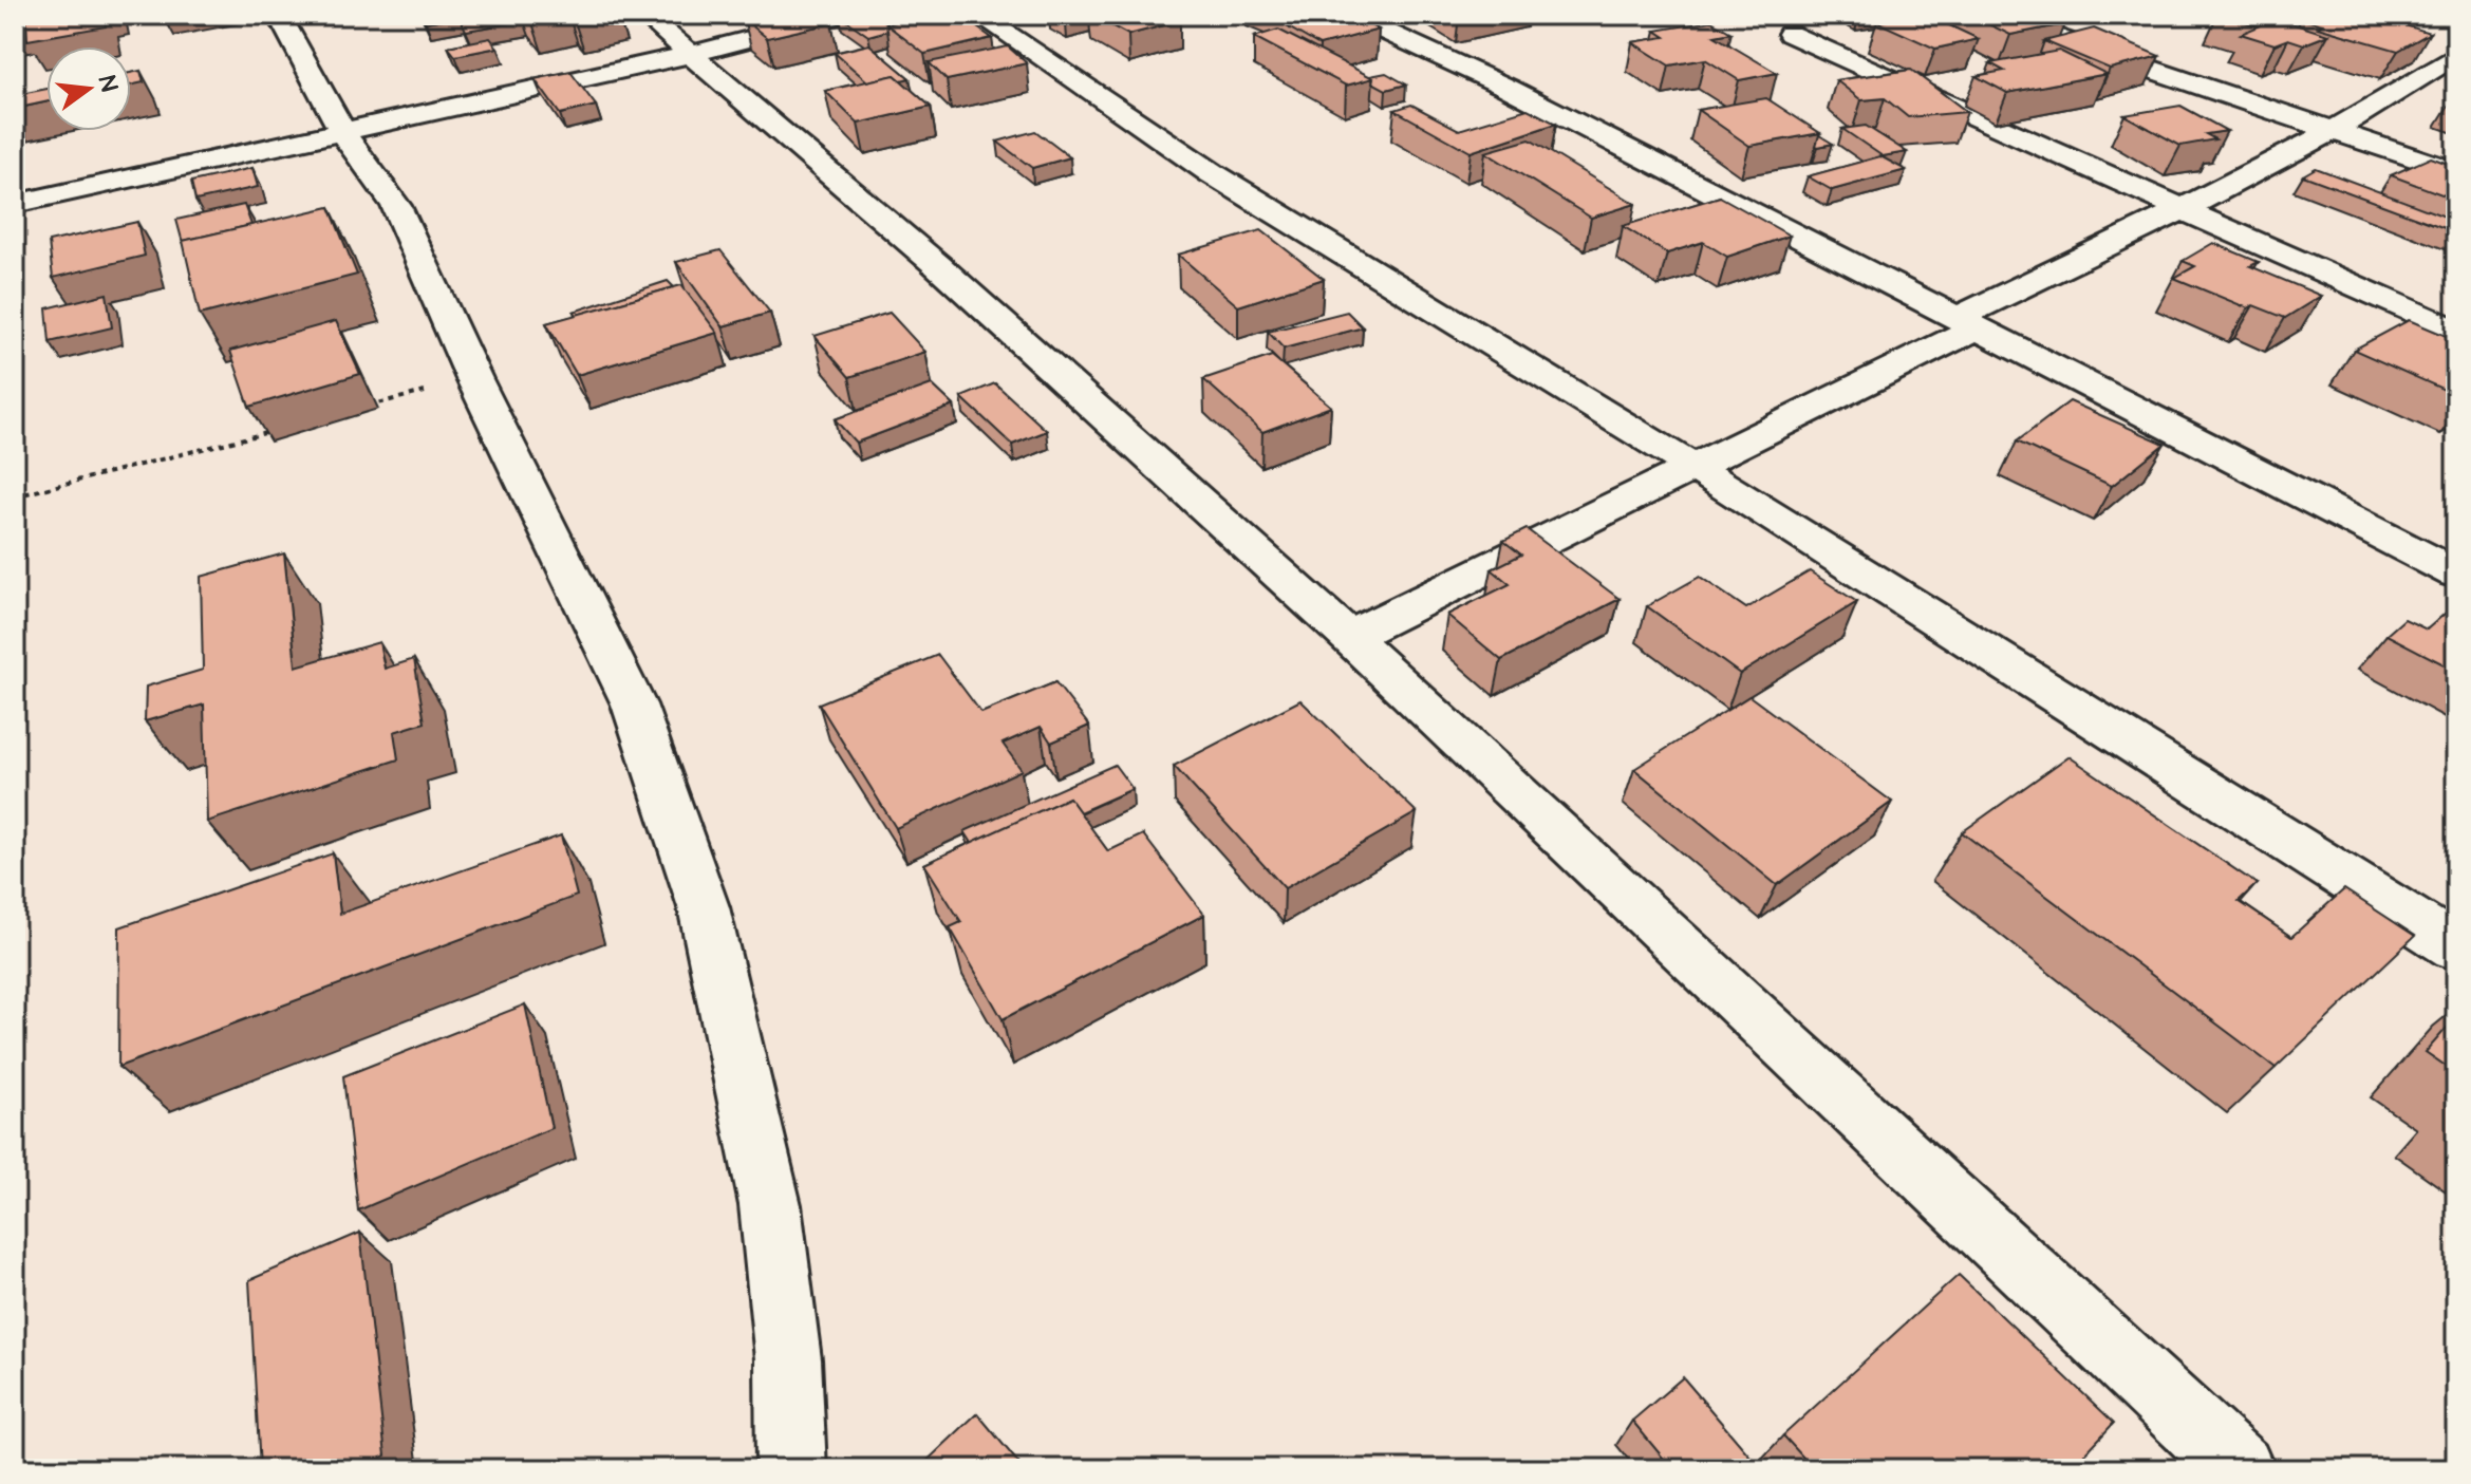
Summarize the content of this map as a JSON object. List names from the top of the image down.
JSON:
{
  "north": "right"
}
